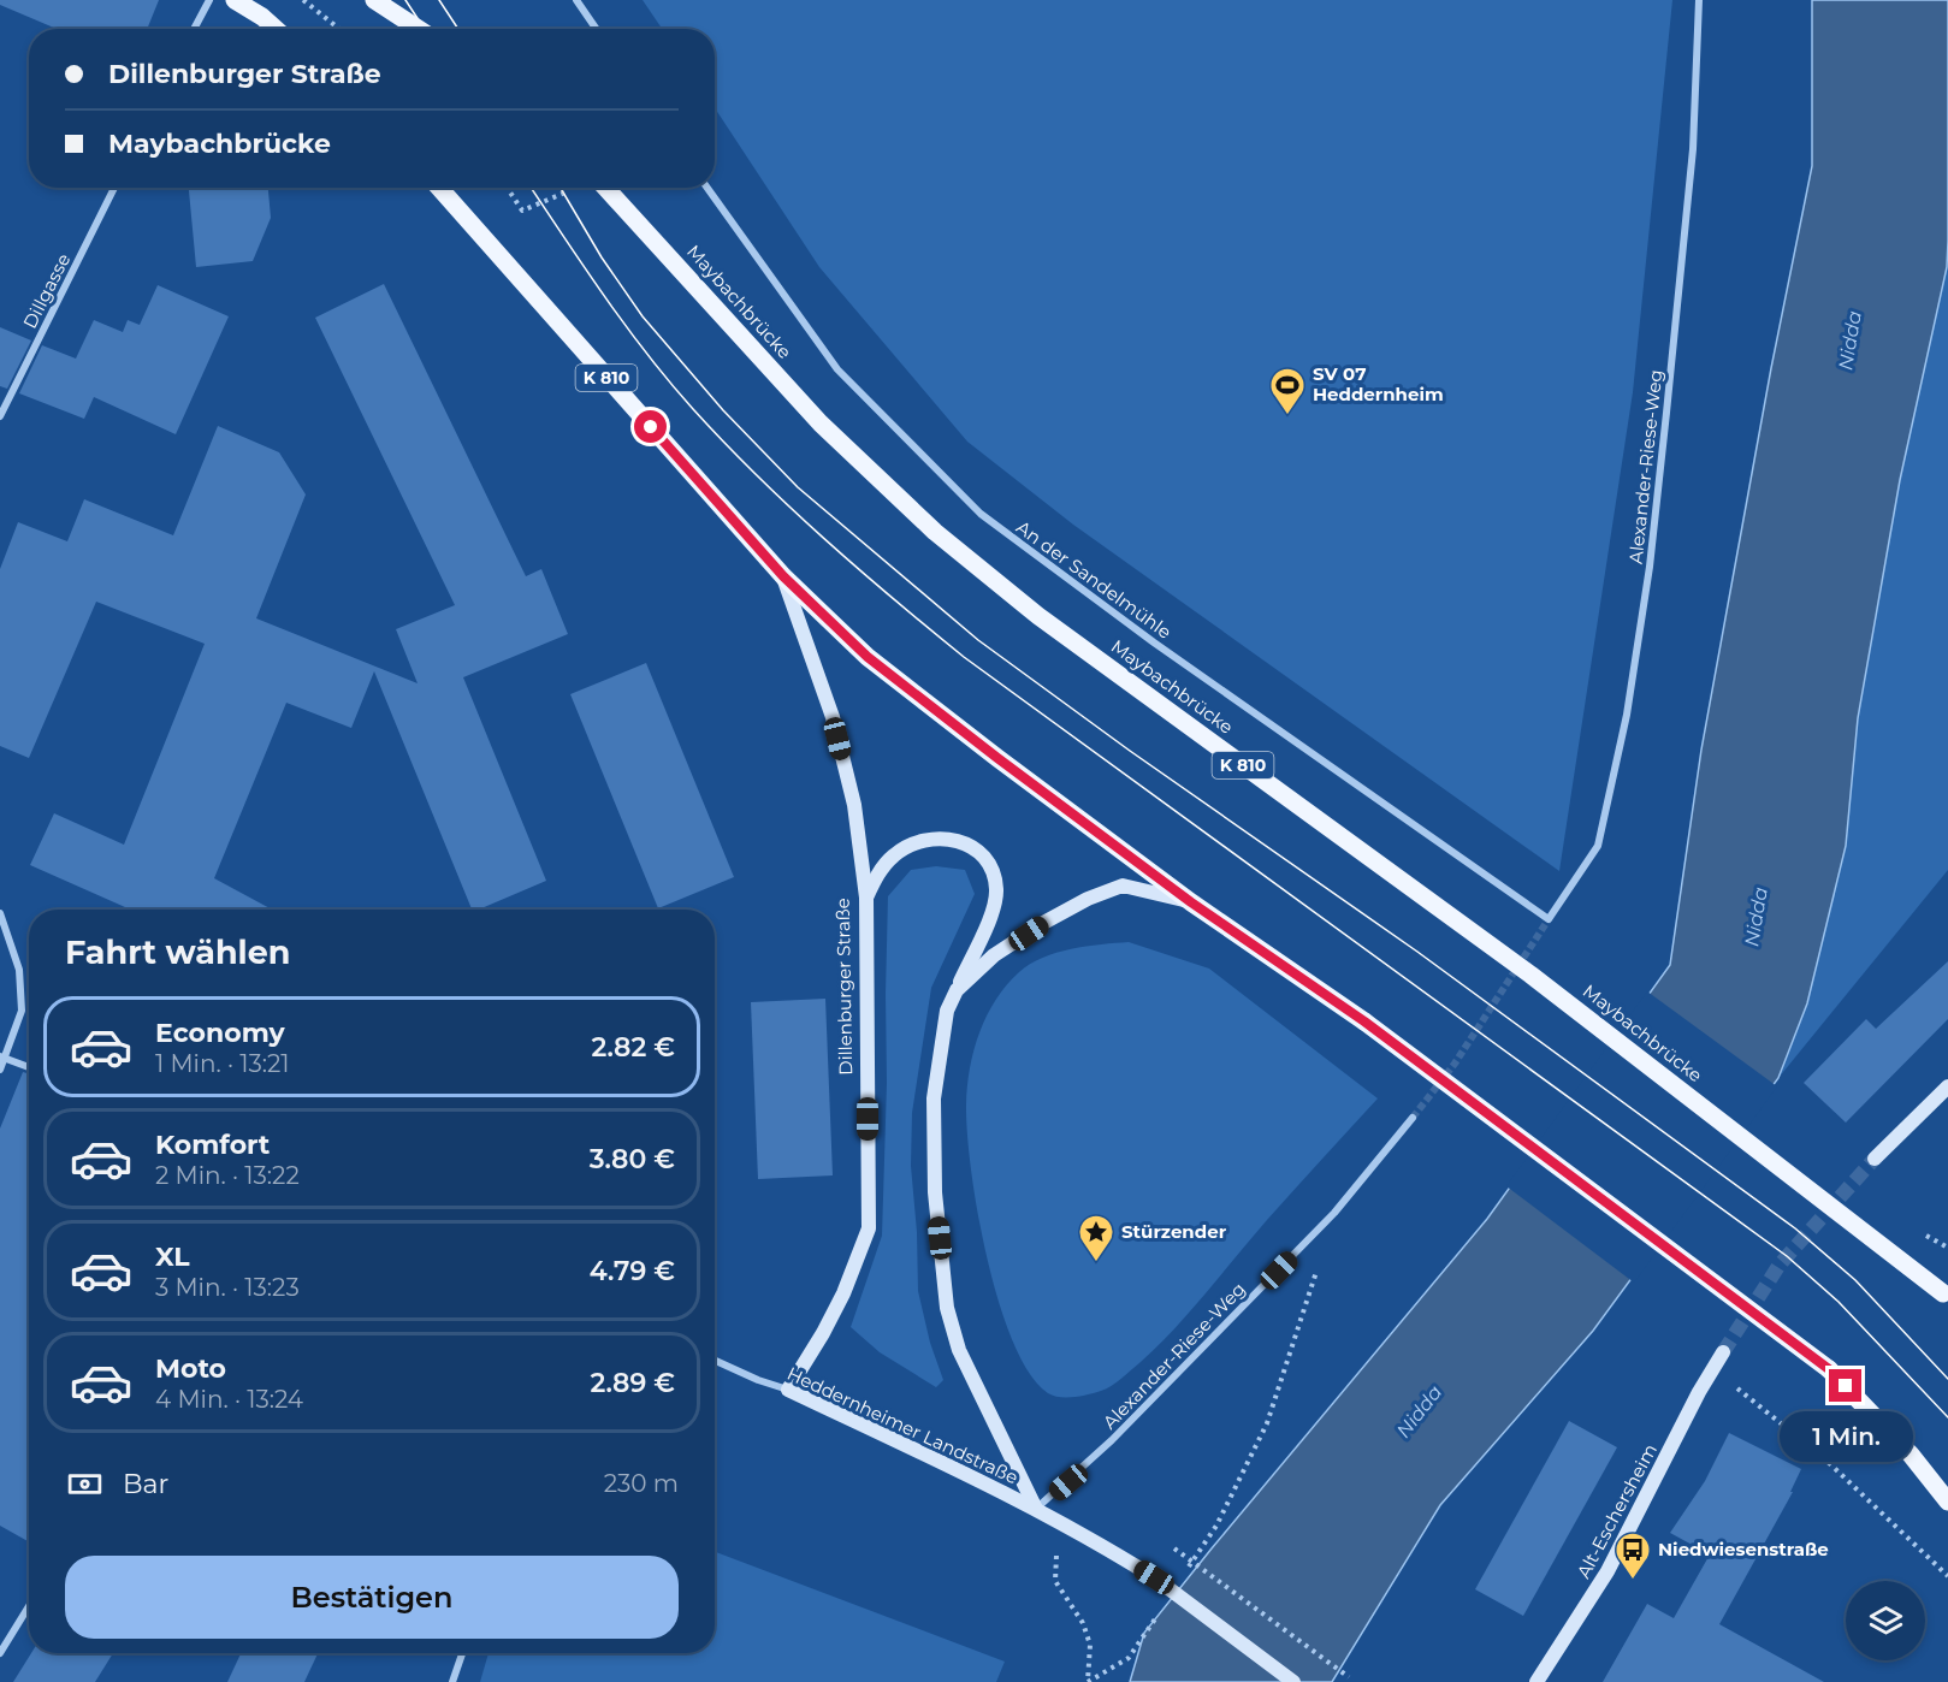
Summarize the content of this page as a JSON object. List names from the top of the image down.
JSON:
{
  "streets": {
    "main road": ["Maybachbrücke", "K 810", "Dillenburger Straße"],
    "street": [
      "Dillgasse",
      "Alexander-Riese-Weg",
      "An der Sandelmühle",
      "Heddernheimer Landstraße",
      "Alt-Eschersheim"
    ]
  },
  "crossings": [
    ["Alexander-Riese-Weg", "An der Sandelmühle"],
    ["Alexander-Riese-Weg", "Dillenburger Straße"],
    ["Alexander-Riese-Weg", "Heddernheimer Landstraße"],
    ["Dillenburger Straße", "Heddernheimer Landstraße"]
  ],
  "water": ["Nidda"],
  "places": {
    "sports": ["SV 07 Heddernheim"],
    "place": ["Stürzender"],
    "bus stop": ["Niedwiesenstraße"]
  },
  "page": {
    "banner": ["Dillenburger Straße", "Maybachbrücke"],
    "heading": "Fahrt wählen",
    "list": [
      {
        "name": "Economy",
        "note": "1 Min. · 13:21",
        "value": "2.82 €"
      },
      {
        "name": "Komfort",
        "note": "2 Min. · 13:22",
        "value": "3.80 €"
      },
      {
        "name": "XL",
        "note": "3 Min. · 13:23",
        "value": "4.79 €"
      },
      {
        "name": "Moto",
        "note": "4 Min. · 13:24",
        "value": "2.89 €"
      }
    ],
    "bubble": "1 Min.",
    "pay": ["Bar", "230 m"],
    "buttons": "Bestätigen"
  }
}
